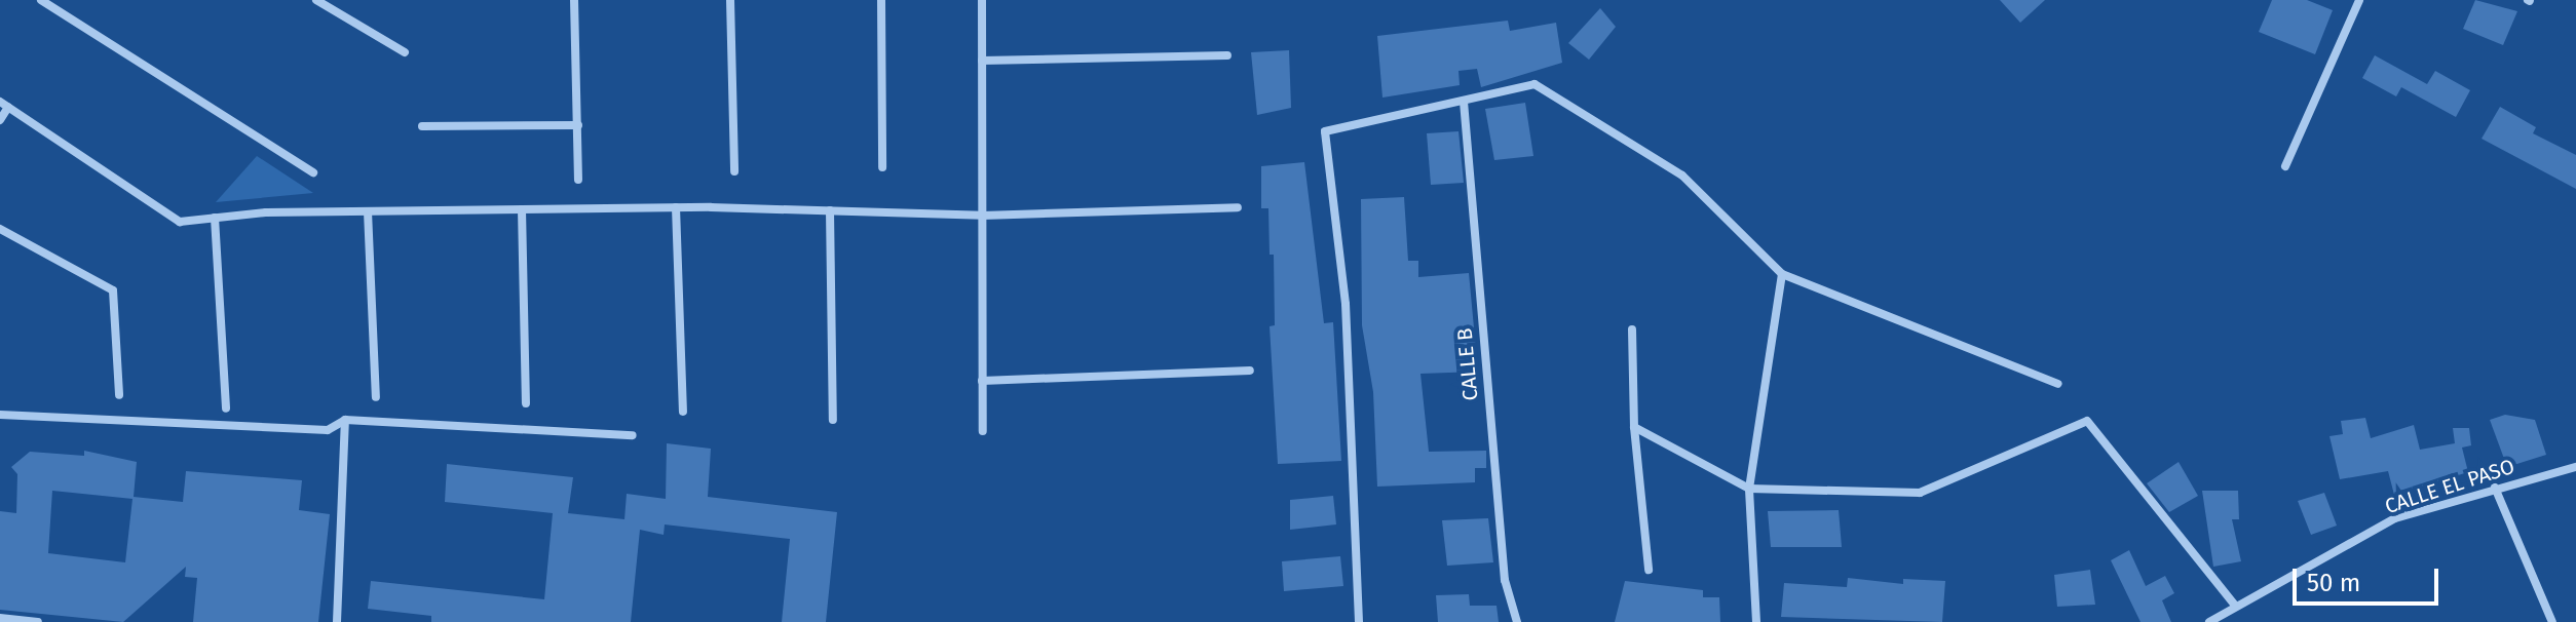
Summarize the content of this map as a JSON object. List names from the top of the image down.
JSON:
{
  "streets": {
    "street": ["CALLE B", "CALLE EL PASO"]
  },
  "scale_bar": "50 m"
}
